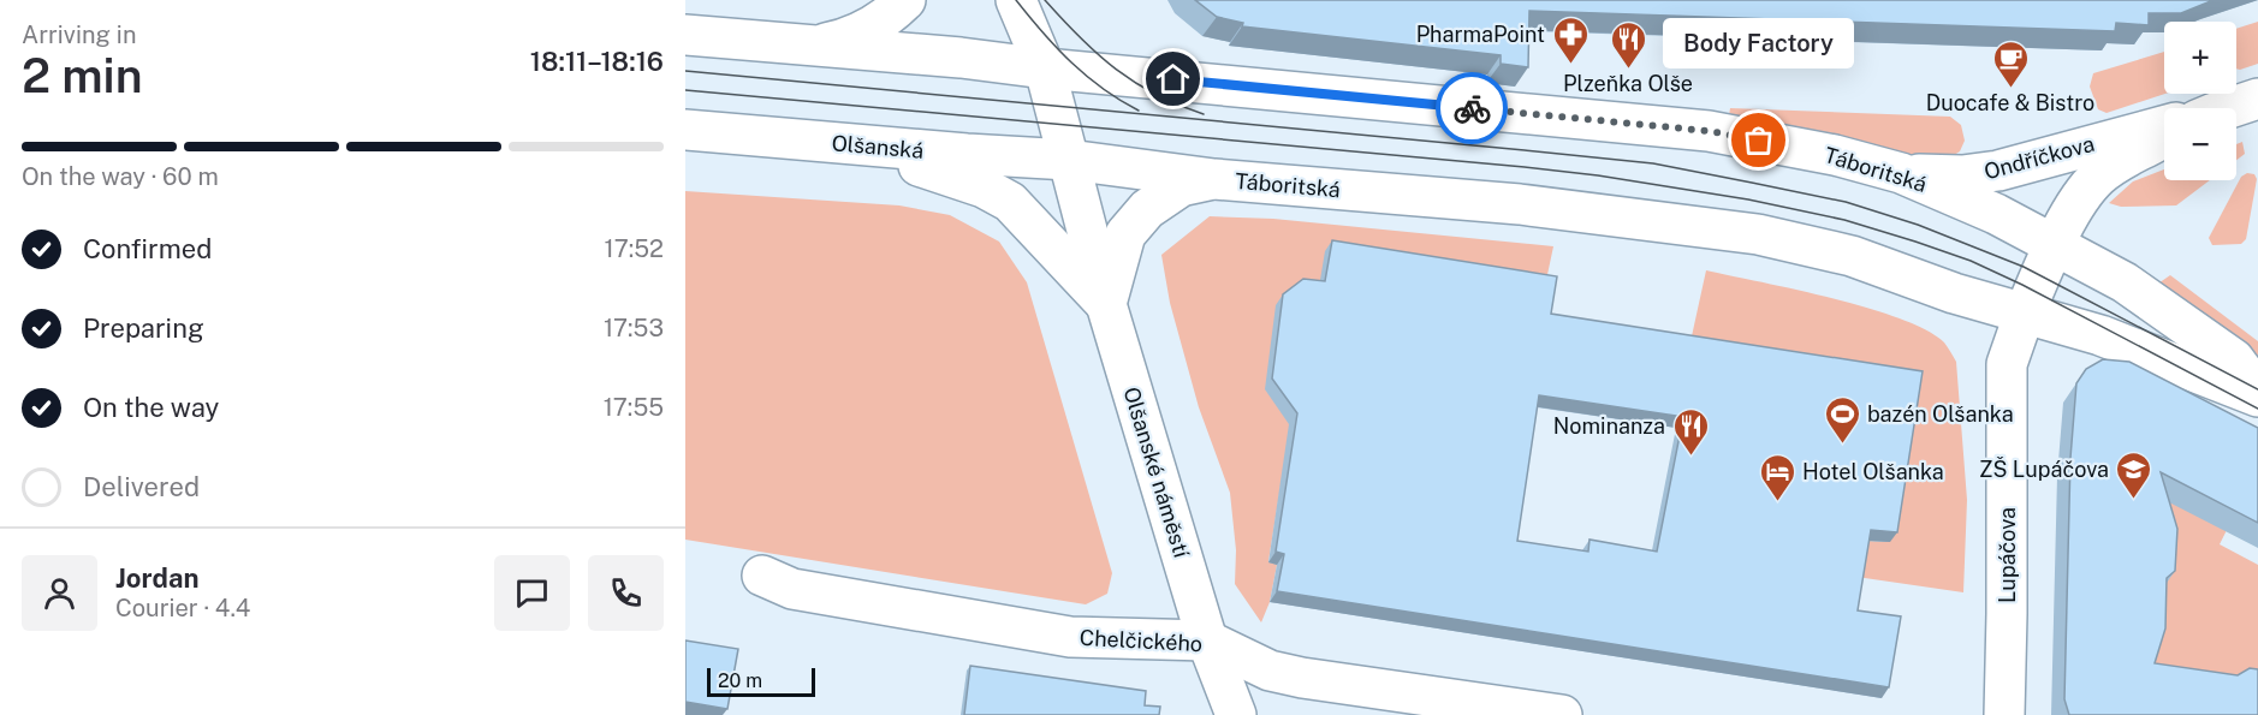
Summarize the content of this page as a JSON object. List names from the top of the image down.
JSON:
{
  "streets": {
    "street": [
      "Olšanská",
      "Ondříčkova",
      "Táboritská",
      "Olšanské náměstí",
      "Lupáčova",
      "Chelčického"
    ]
  },
  "crossings": [
    ["Olšanská", "Táboritská"],
    ["Olšanská", "Olšanské náměstí"],
    ["Ondříčkova", "Táboritská"],
    ["Ondříčkova", "Lupáčova"],
    ["Táboritská", "Olšanské náměstí"],
    ["Táboritská", "Lupáčova"],
    ["Olšanské náměstí", "Chelčického"]
  ],
  "places": {
    "pharmacy": ["PharmaPoint"],
    "restaurant": ["Plzeňka Olše", "Nominanza"],
    "cafe": ["Duocafe & Bistro"],
    "other": ["Body Factory"],
    "sports": ["bazén Olšanka"],
    "school or university": ["ZŠ Lupáčova"],
    "hotel": ["Hotel Olšanka"]
  },
  "scale_bar": "20 m",
  "page": {
    "heading": ["2 min", "Arriving in", "18:11–18:16"],
    "panel": ["Jordan", "Courier · 4.4"],
    "bubble": "Body Factory",
    "map_buttons": ["+", "−"],
    "bar": "On the way · 60 m",
    "list": [
      ["Confirmed", "17:52"],
      ["Preparing", "17:53"],
      ["On the way", "17:55"],
      "Delivered"
    ],
    "scale": "20 m"
  }
}
